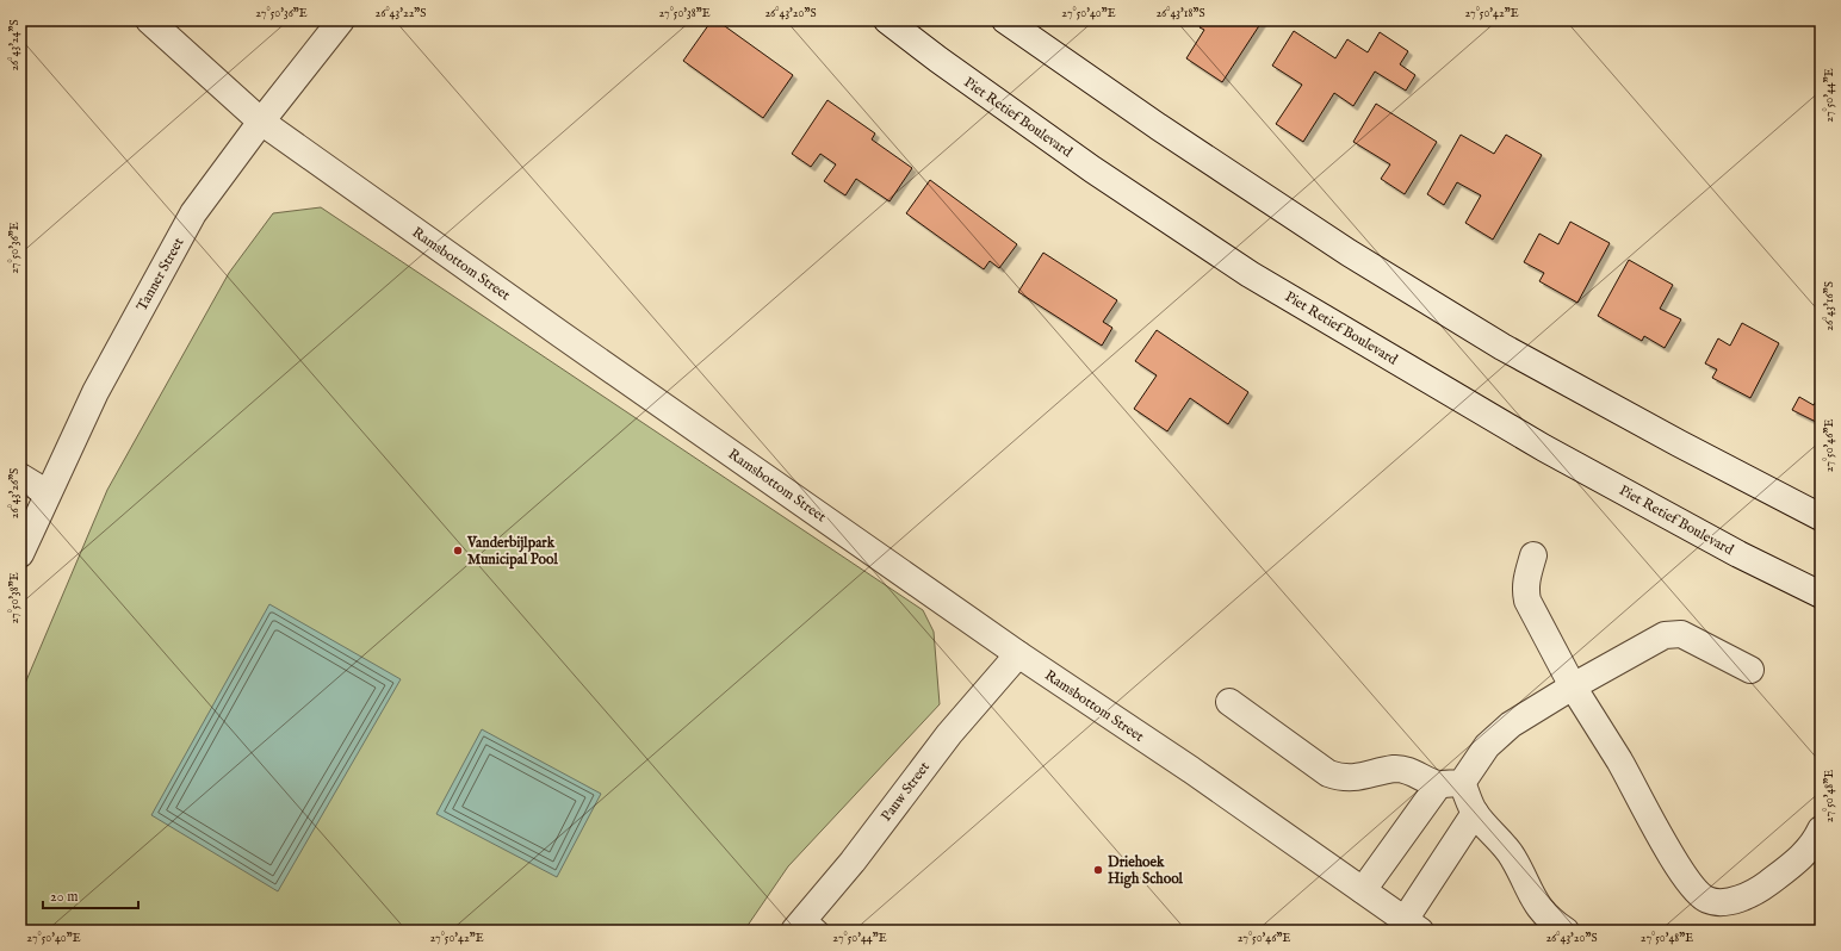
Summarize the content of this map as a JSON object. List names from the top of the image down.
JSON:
{
  "streets": {
    "street": [
      "Piet Retief Boulevard",
      "Ramsbottom Street",
      "Tanner Street",
      "Pauw Street"
    ]
  },
  "crossings": [
    ["Ramsbottom Street", "Tanner Street"],
    ["Ramsbottom Street", "Pauw Street"]
  ],
  "places": ["Vanderbijlpark Municipal Pool", "Driehoek High School"],
  "scale_bar": "20 m",
  "coordinates": [
    "27°50'36\"E",
    "26°43'22\"S",
    "27°50'38\"E",
    "26°43'20\"S",
    "27°50'40\"E",
    "26°43'18\"S",
    "27°50'42\"E",
    "26°43'24\"S",
    "27°50'44\"E",
    "26°43'16\"S",
    "27°50'46\"E",
    "26°43'26\"S",
    "27°50'48\"E"
  ]
}
